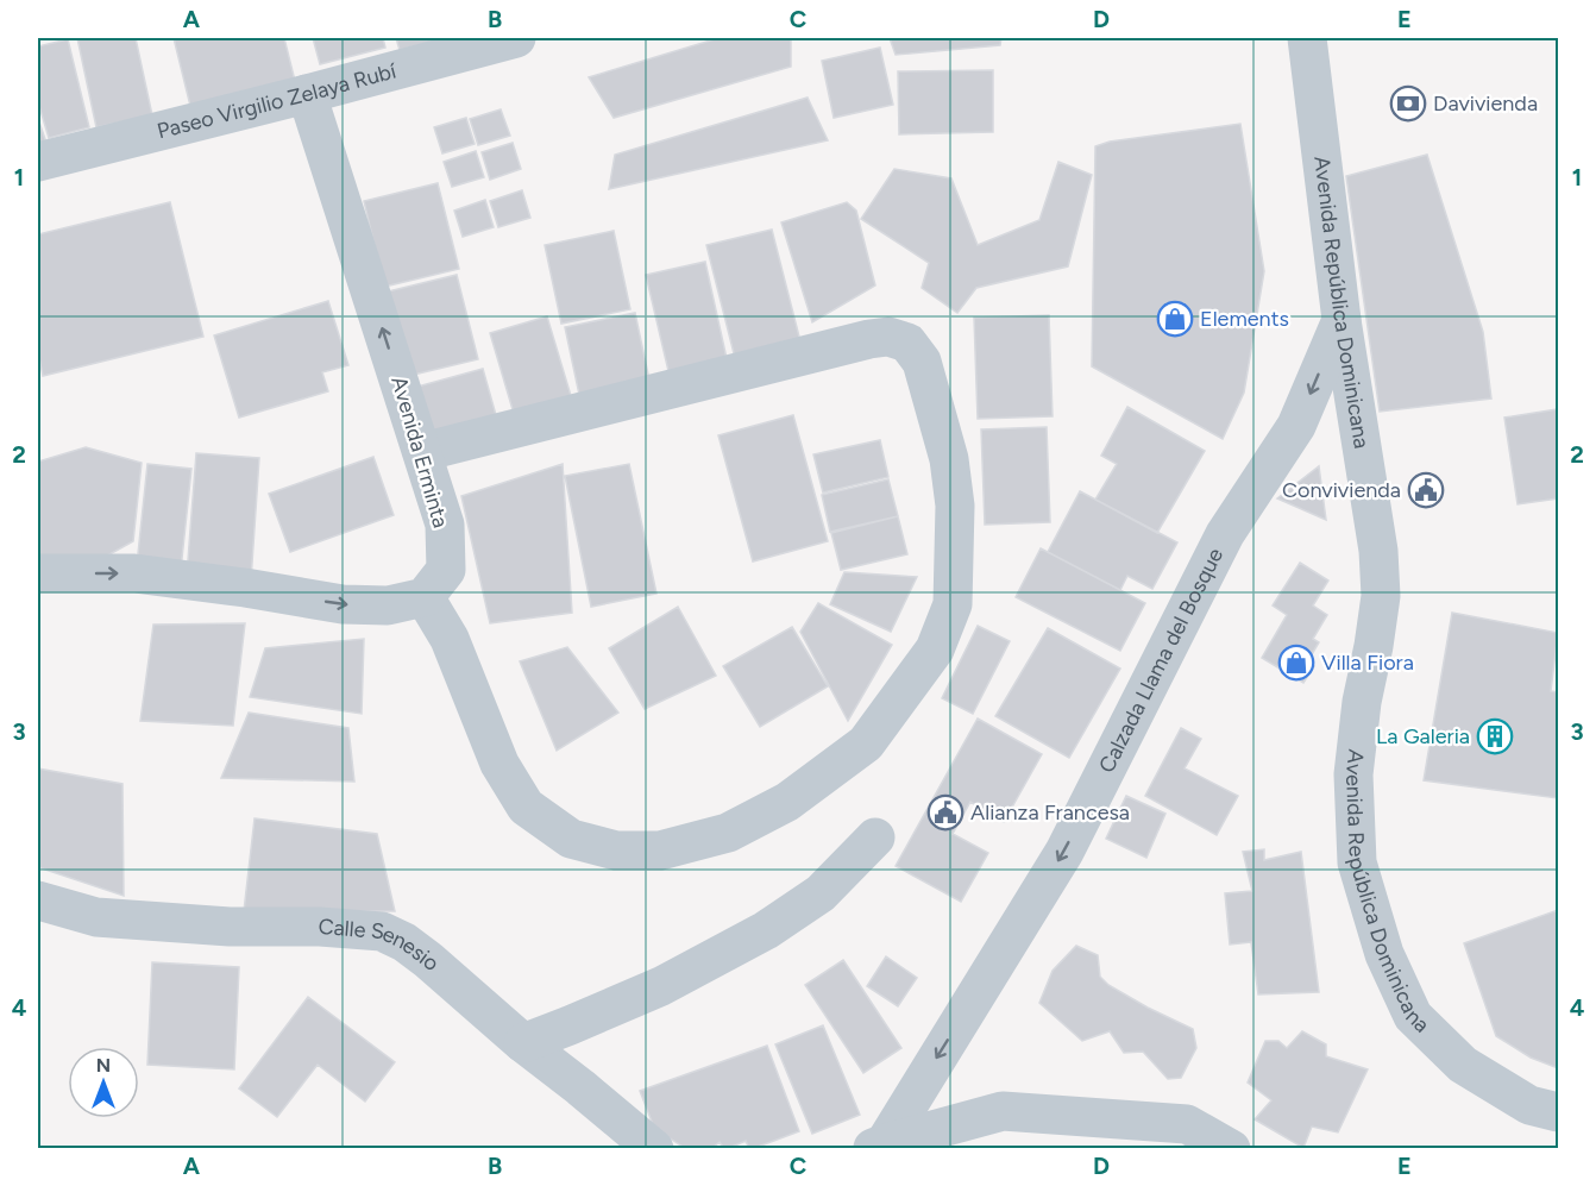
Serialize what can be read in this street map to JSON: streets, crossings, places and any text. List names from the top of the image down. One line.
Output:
{"streets":{"street":["Paseo Virgilio Zelaya Rubí","Avenida República Dominicana","Avenida Erminta","Calzada Llama del Bosque","Calle Senesio"]},"crossings":[["Paseo Virgilio Zelaya Rubí","Avenida Erminta"],["Avenida República Dominicana","Calzada Llama del Bosque"]],"one_way":["Avenida Erminta","Calzada Llama del Bosque"],"places":{"bank":["Davivienda"],"shop":["Elements","Villa Fiora"],"public building":["Convivienda","Alianza Francesa"],"building":["La Galeria"]},"north":"top","grid":{"columns":["A","B","C","D","E"],"rows":["1","2","3","4"]}}
